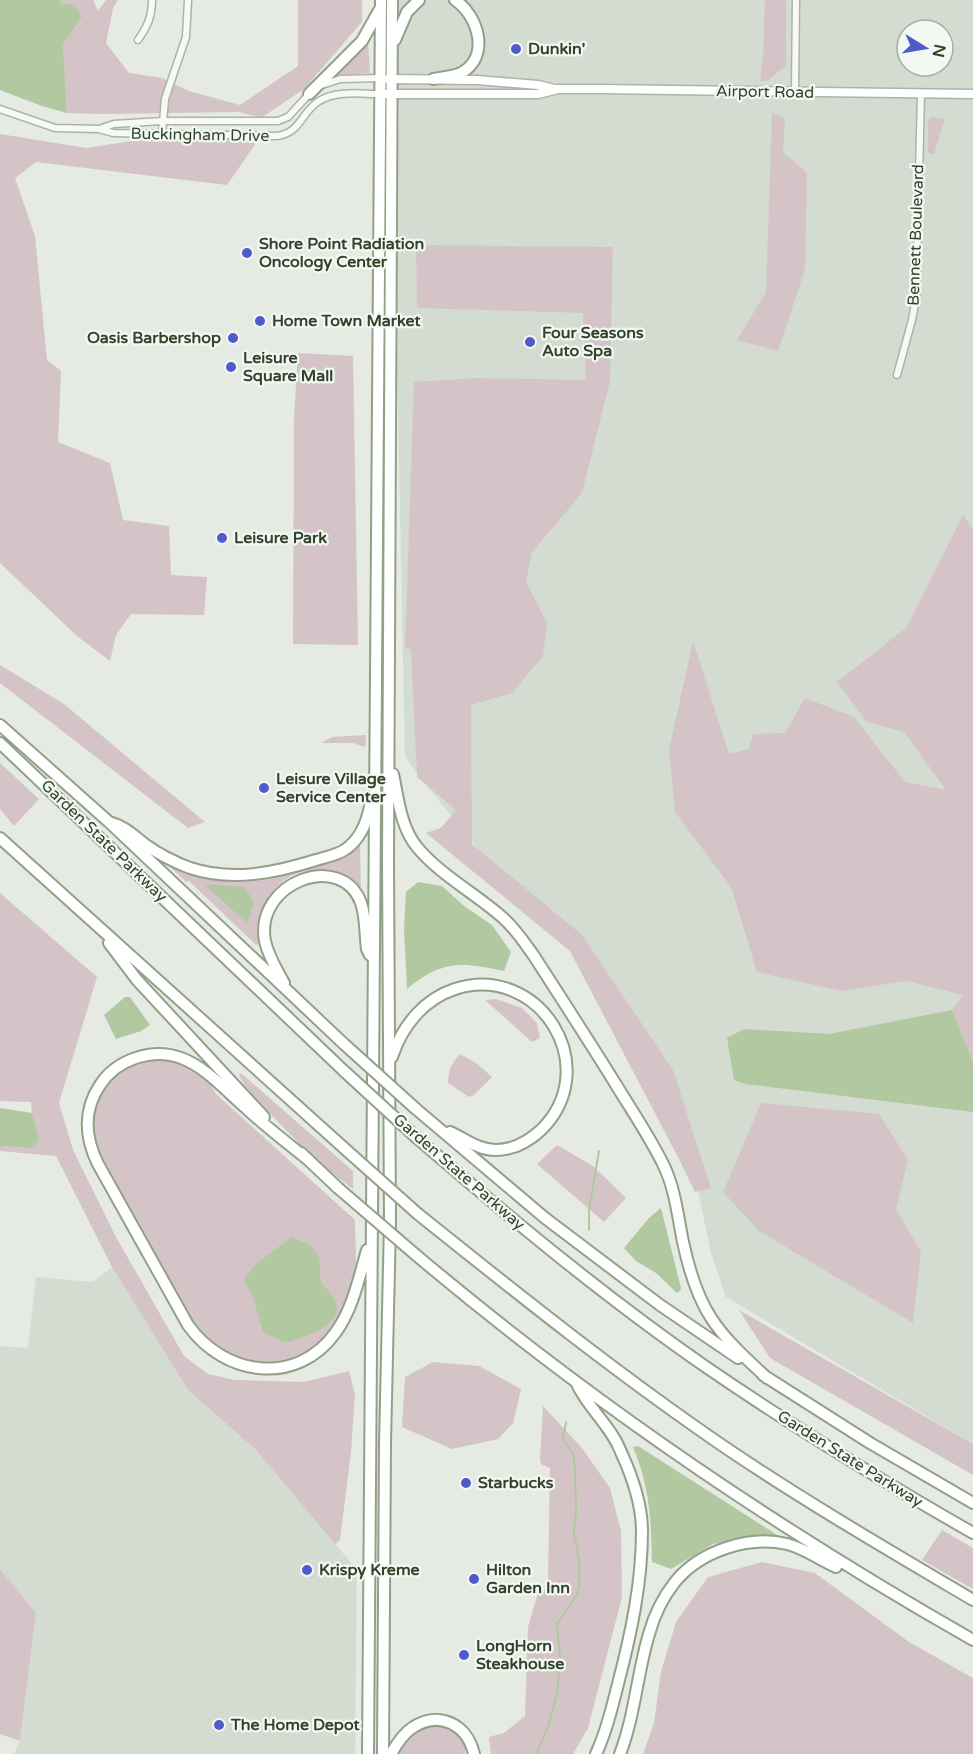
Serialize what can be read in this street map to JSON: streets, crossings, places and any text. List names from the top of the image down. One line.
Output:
{"streets":{"highway":["Garden State Parkway"],"street":["Airport Road","Buckingham Drive","Bennett Boulevard"]},"crossings":[["Airport Road","Buckingham Drive"],["Airport Road","Bennett Boulevard"]],"places":["Dunkin'","Shore Point Radiation Oncology Center","Home Town Market","Oasis Barbershop","Four Seasons Auto Spa","Leisure Square Mall","Leisure Park","Leisure Village Service Center","Starbucks","Krispy Kreme","Hilton Garden Inn","LongHorn Steakhouse","The Home Depot"],"north":"right"}
